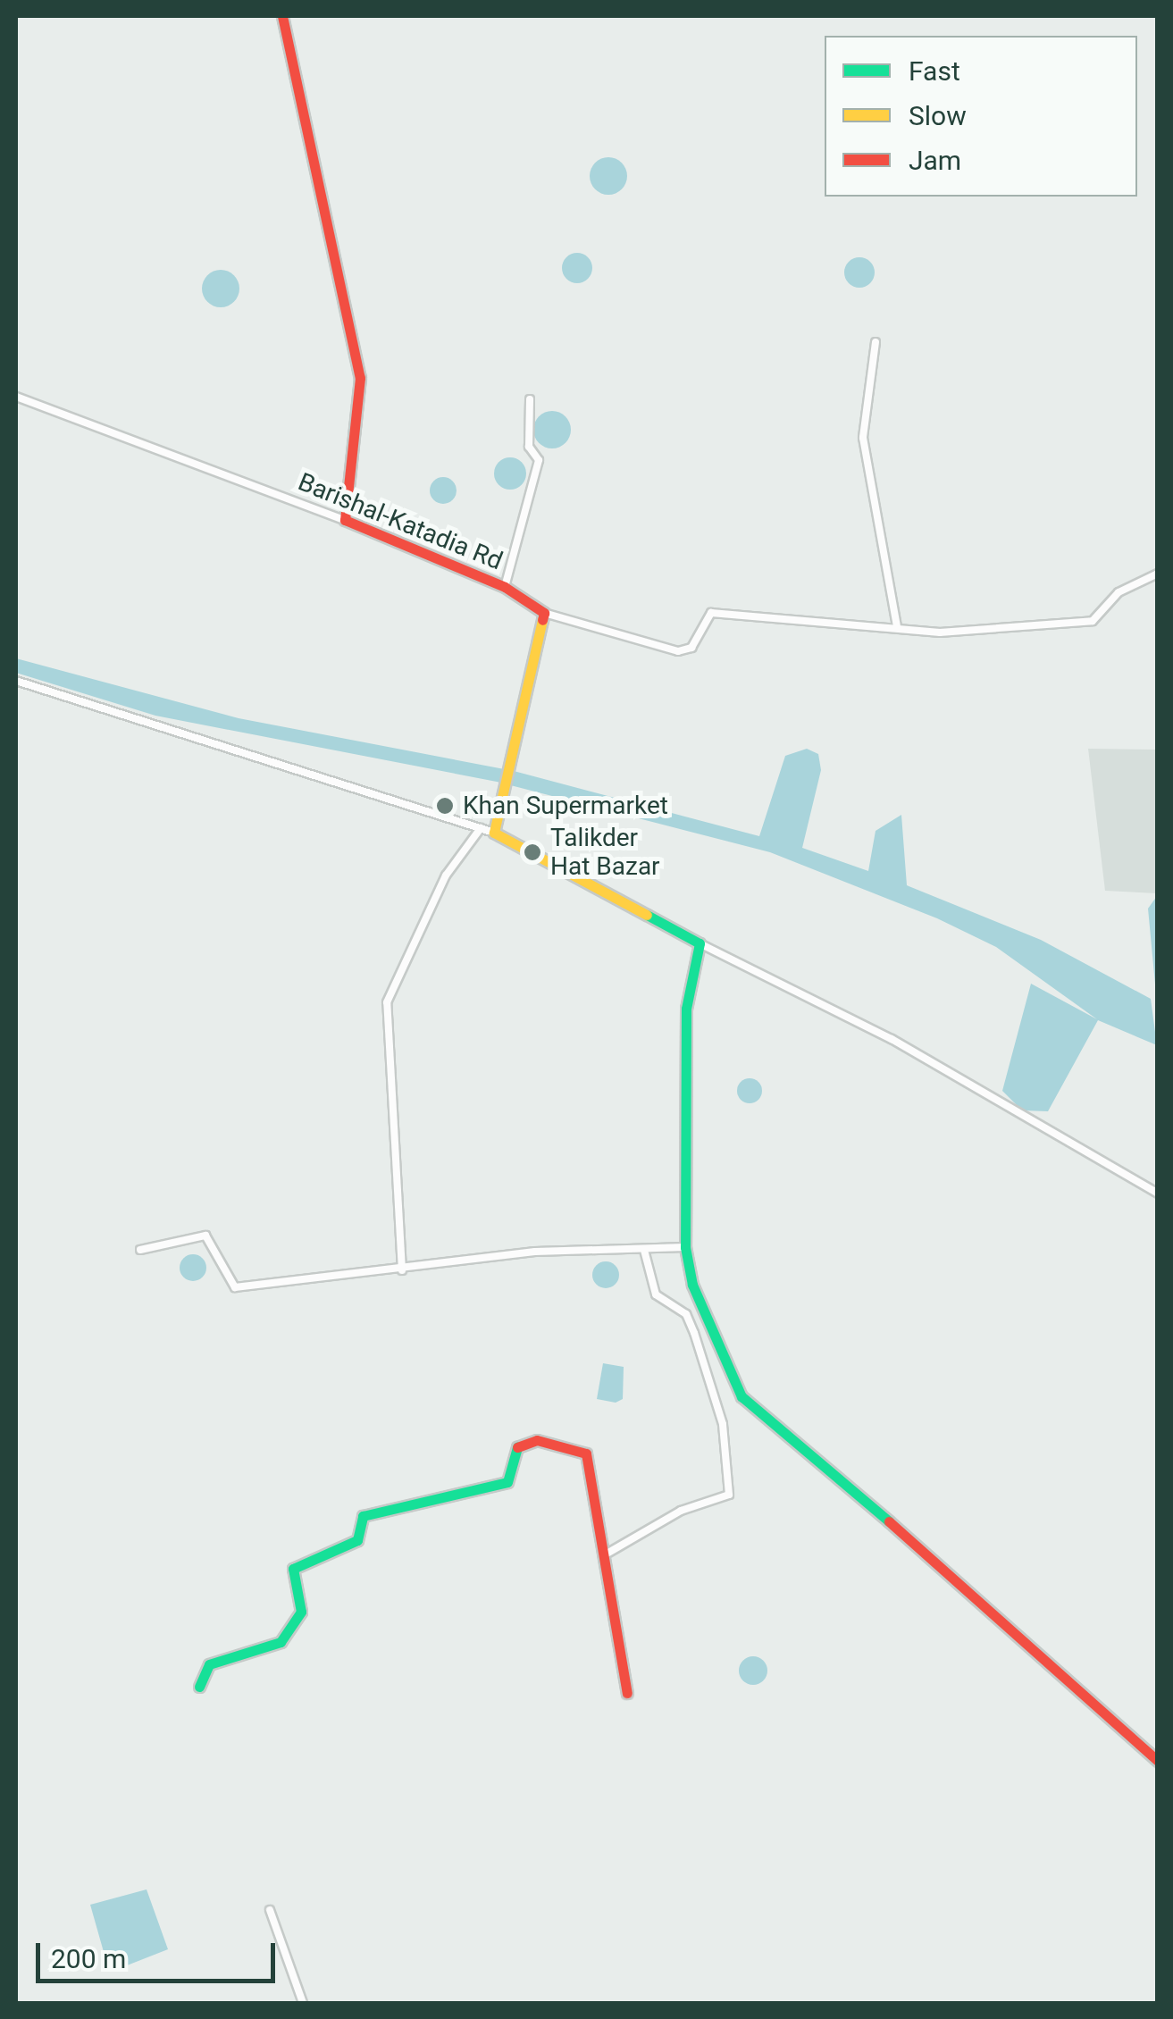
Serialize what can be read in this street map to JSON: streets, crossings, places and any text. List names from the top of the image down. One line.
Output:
{"streets":{"main road":["Barishal-Katadia Rd"]},"places":["Khan Supermarket","Talikder Hat Bazar"],"legend":["Fast","Slow","Jam"],"scale_bar":"200 m"}
